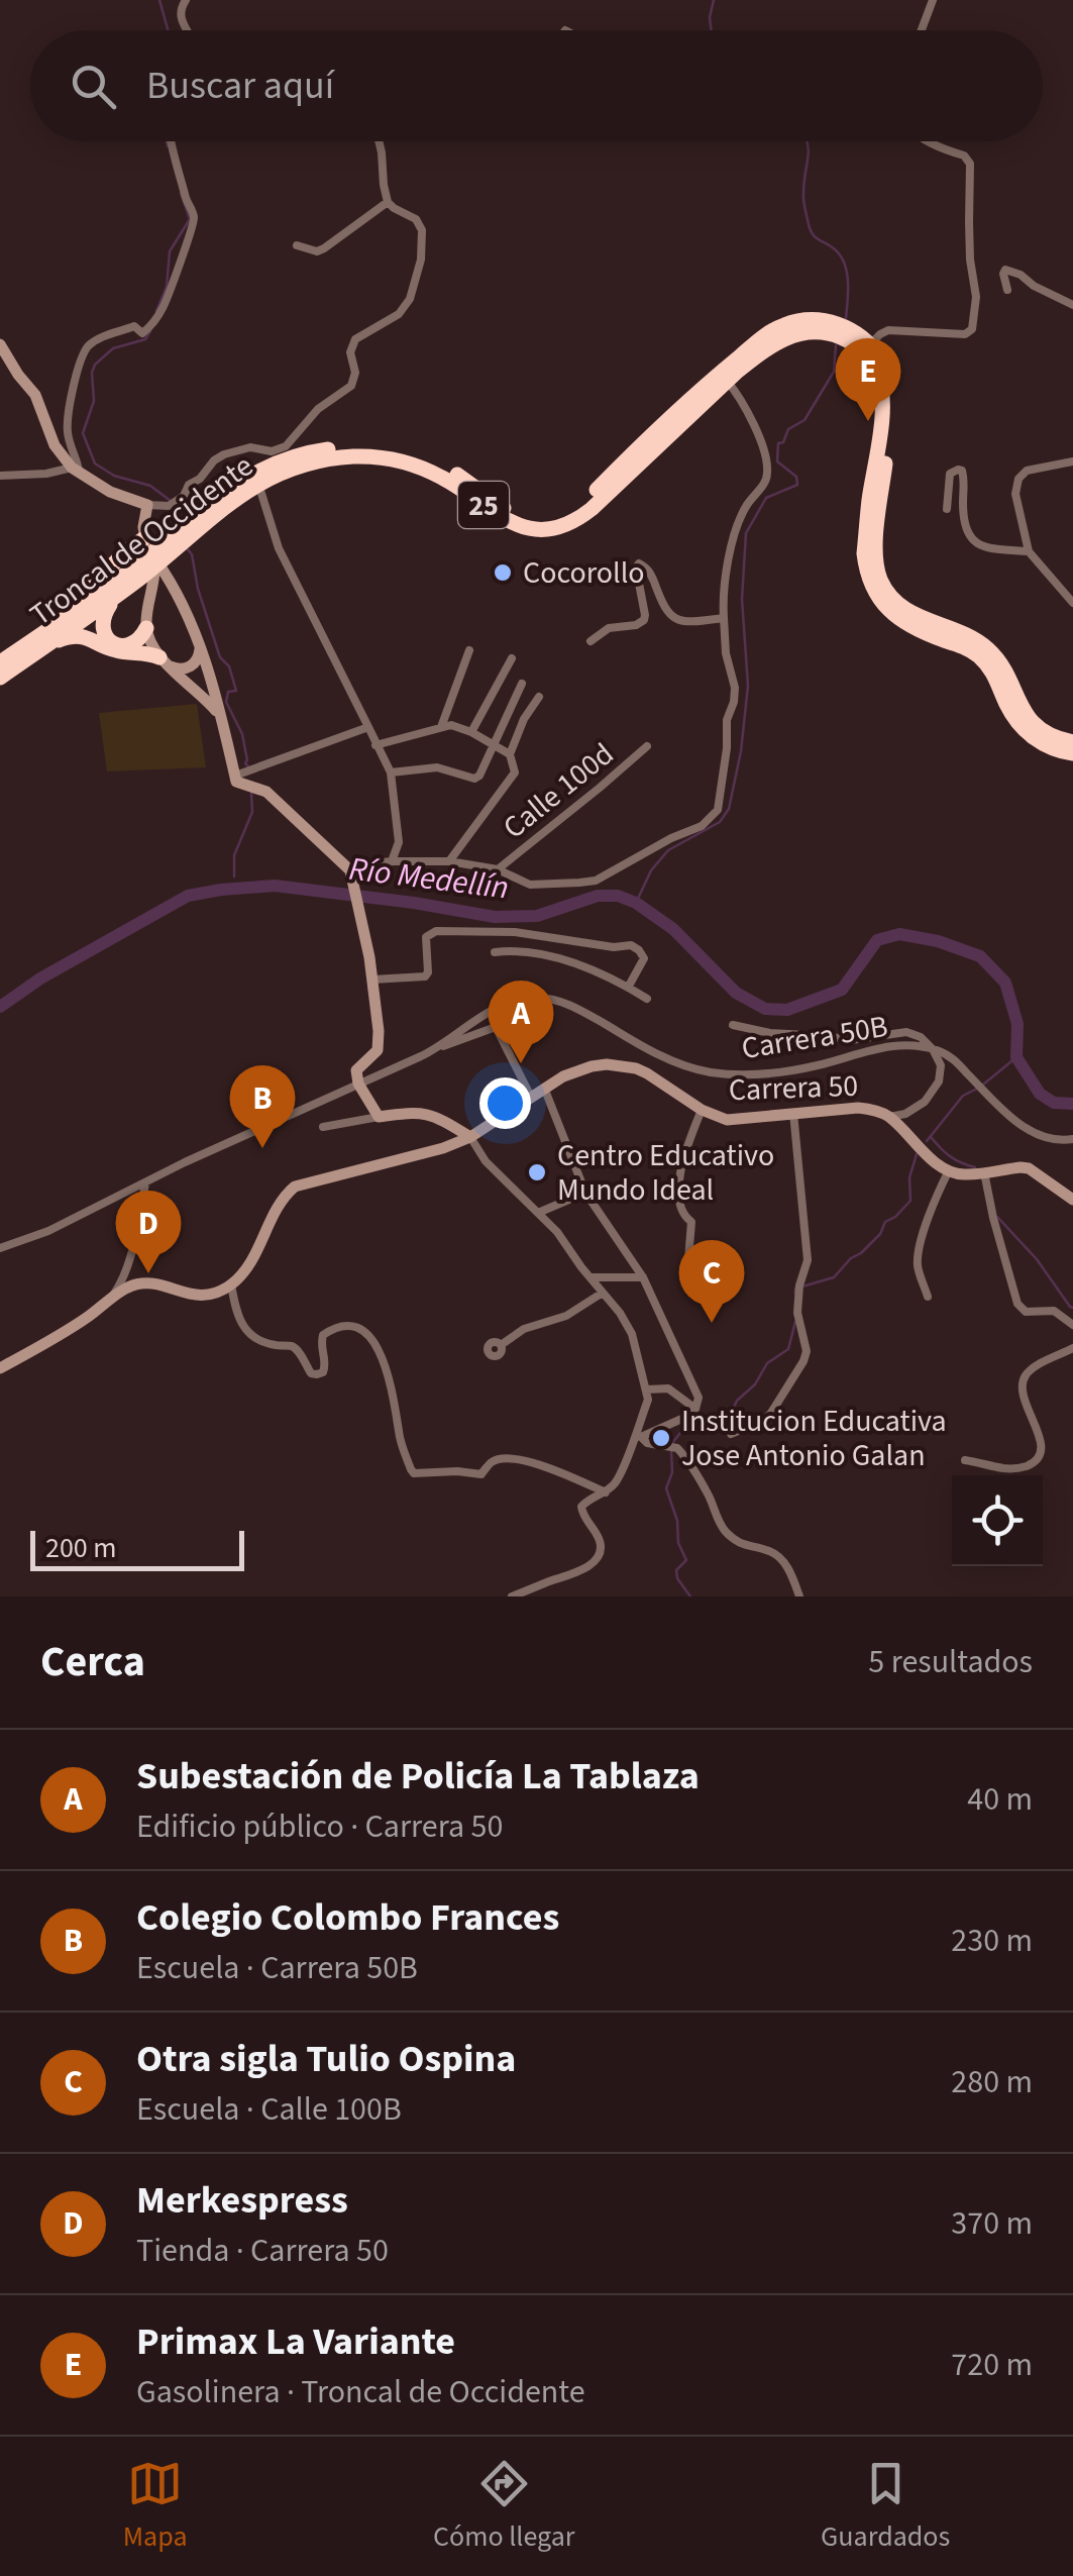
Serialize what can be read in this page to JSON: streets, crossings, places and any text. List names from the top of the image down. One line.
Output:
{"streets":{"highway":["25","Troncal de Occidente"],"street":["Calle 100d","Carrera 50B","Carrera 50"]},"water":["Río Medellín"],"places":["Cocorollo","Centro Educativo Mundo Ideal","Institucion Educativa Jose Antonio Galan"],"scale_bar":"200 m","page":{"search":"Buscar aquí","pins":["E","A","B","D","C"],"scale":"200 m","heading":["Cerca","5 resultados"],"list":[{"mark":"A","name":"Subestación de Policía La Tablaza","note":"Edificio público · Carrera 50","value":"40 m"},{"mark":"B","name":"Colegio Colombo Frances","note":"Escuela · Carrera 50B","value":"230 m"},{"mark":"C","name":"Otra sigla Tulio Ospina","note":"Escuela · Calle 100B","value":"280 m"},{"mark":"D","name":"Merkespress","note":"Tienda · Carrera 50","value":"370 m"},{"mark":"E","name":"Primax La Variante","note":"Gasolinera · Troncal de Occidente","value":"720 m"}],"nav":["Mapa","Cómo llegar","Guardados"]}}
